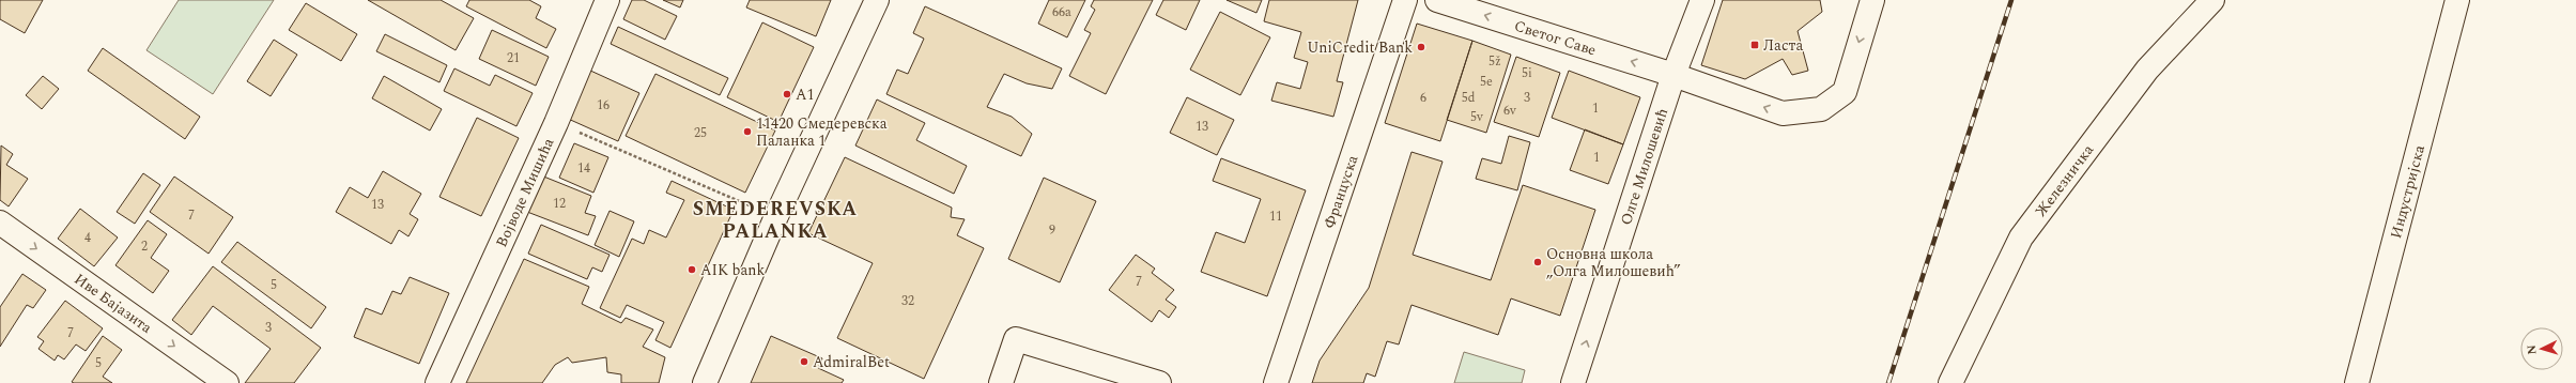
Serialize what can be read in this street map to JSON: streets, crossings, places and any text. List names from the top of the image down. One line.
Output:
{"streets":{"street":["Светог Саве","Олге Милошевић","Железничка","Француска","Индустријска","Војводе Мишића","Иве Бајазита"]},"crossings":[["Светог Саве","Олге Милошевић"]],"one_way":["Светог Саве","Олге Милошевић","Иве Бајазита"],"districts":["SMEDEREVSKA PALANKA"],"places":{"transit":["Ласта"],"other":["UniCredit Bank","A1","11420 Смедеревска Паланка 1","Основна школа „Олга Милошевић”","AIK bank","AdmiralBet"]},"house_numbers":["66a","21","5ž","5i","5e","6","5d","3","16","1","6v","5v","13","25","1","14","12","13","7","11","9","4","2","7","5","32","3","7","5"],"north":"left"}
